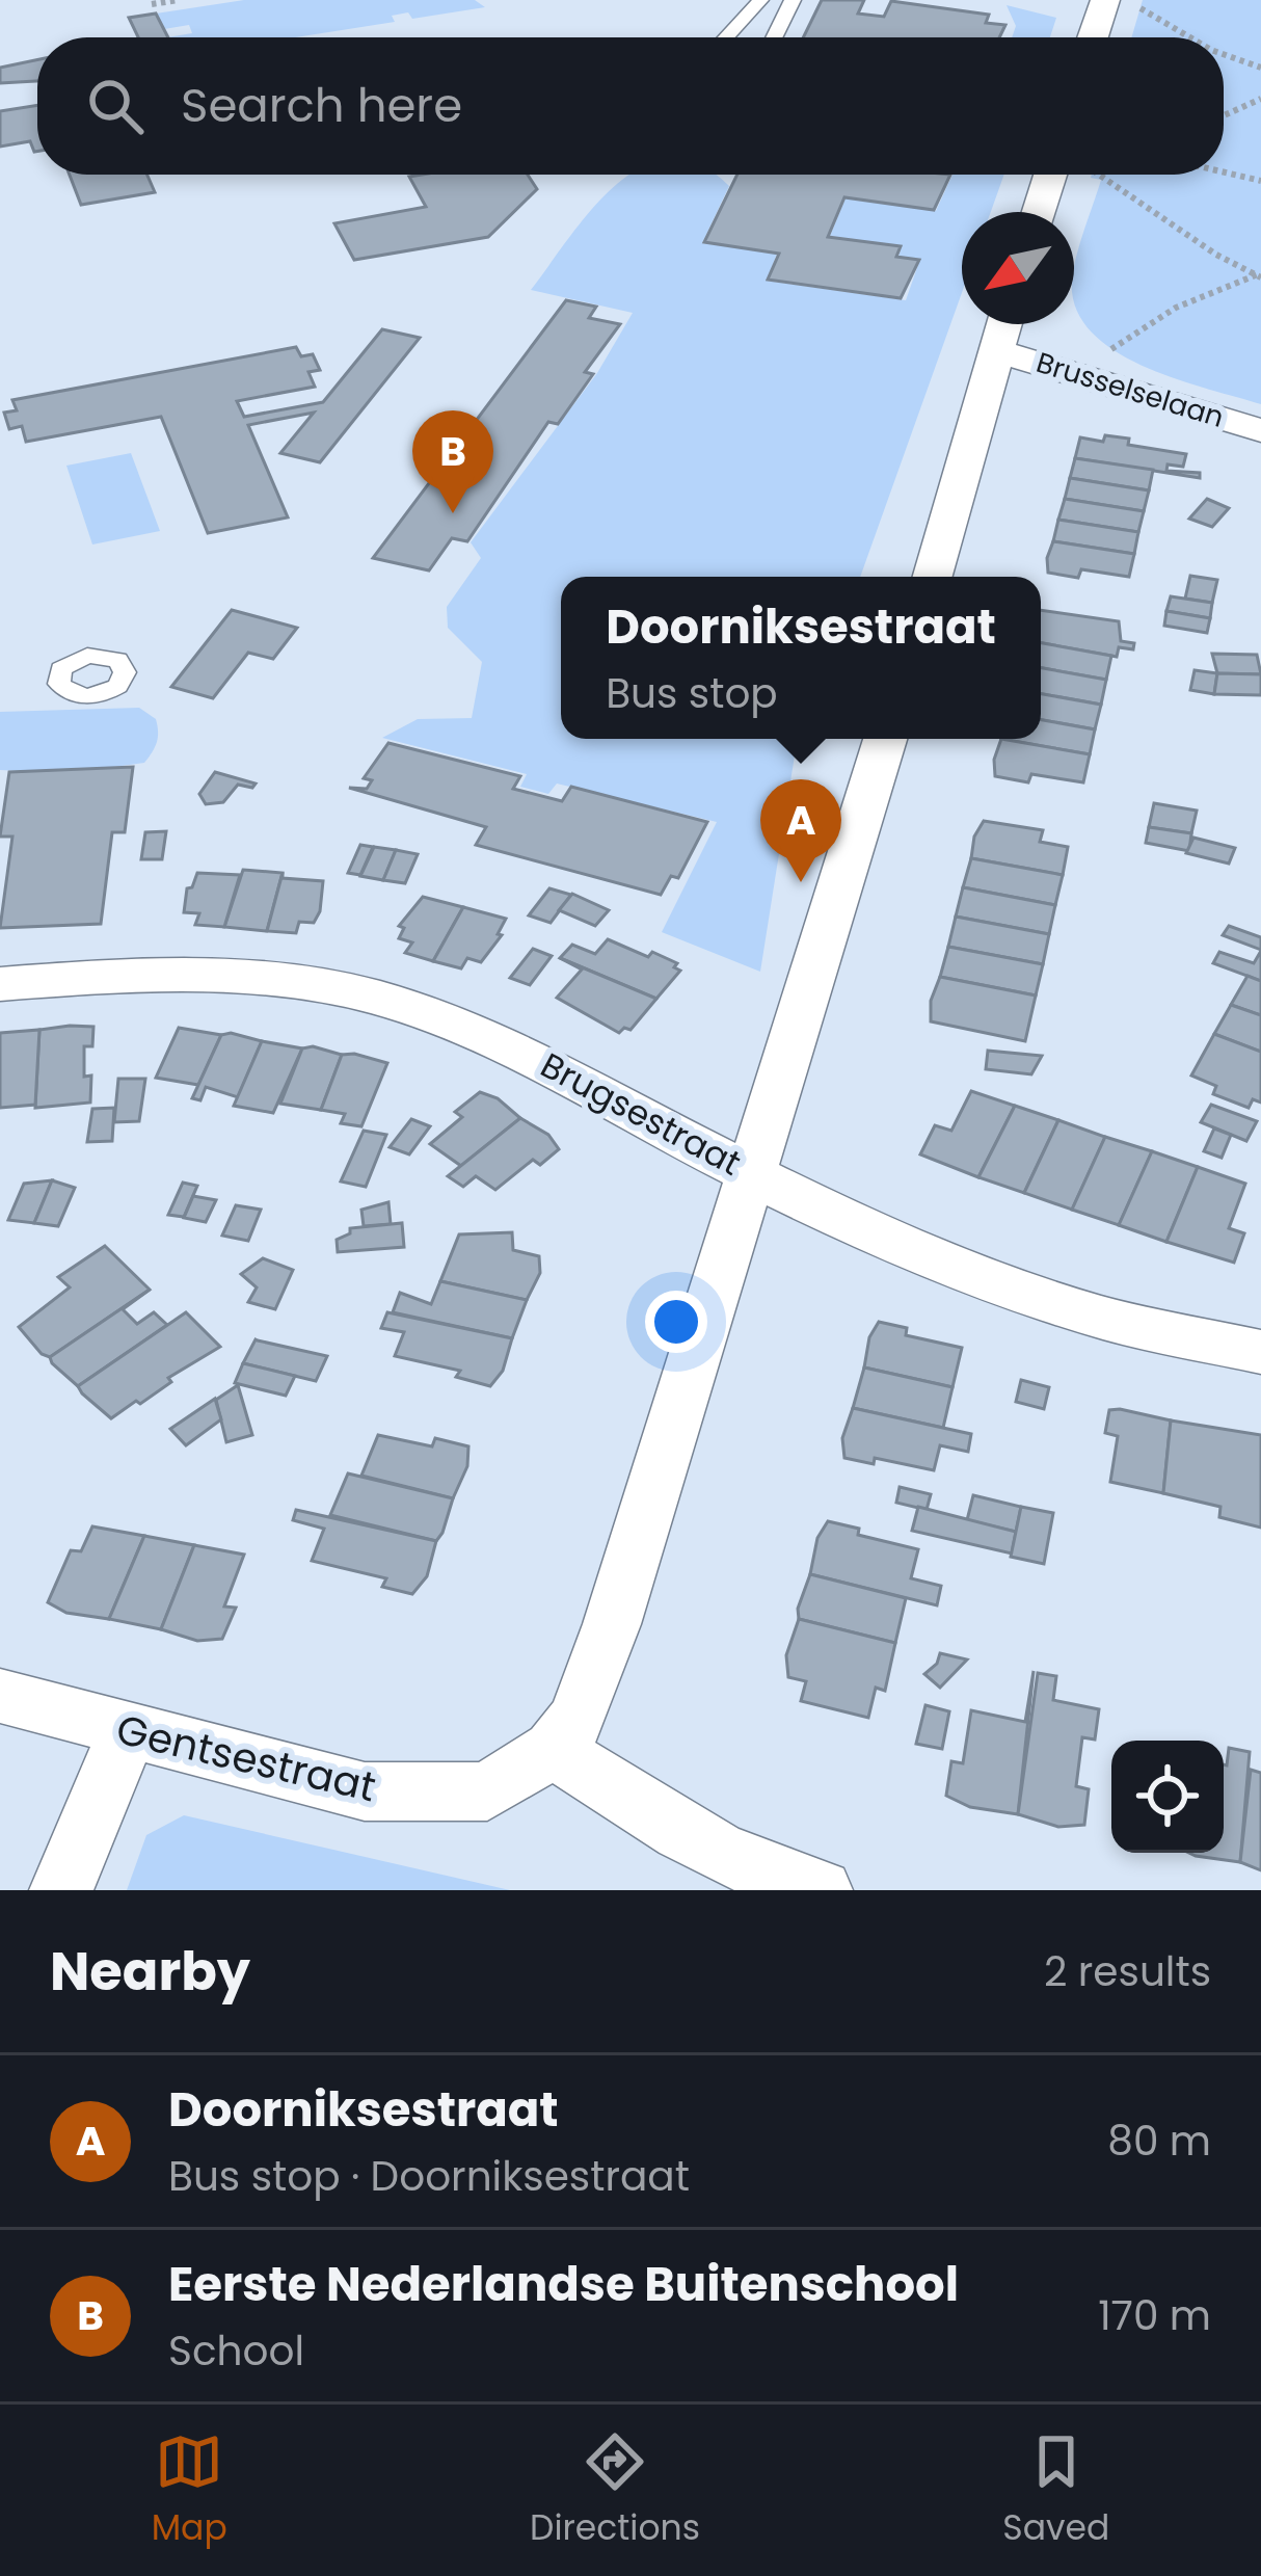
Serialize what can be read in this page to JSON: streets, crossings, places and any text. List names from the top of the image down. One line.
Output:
{"streets":{"street":["Brusselselaan","Brugsestraat","Gentsestraat"]},"north":"bottom left","page":{"search":"Search here","pins":["B","A"],"popup":["Doorniksestraat","Bus stop"],"heading":["Nearby","2 results"],"list":[{"mark":"A","name":"Doorniksestraat","note":"Bus stop · Doorniksestraat","value":"80 m"},{"mark":"B","name":"Eerste Nederlandse Buitenschool","note":"School","value":"170 m"}],"nav":["Map","Directions","Saved"]}}
